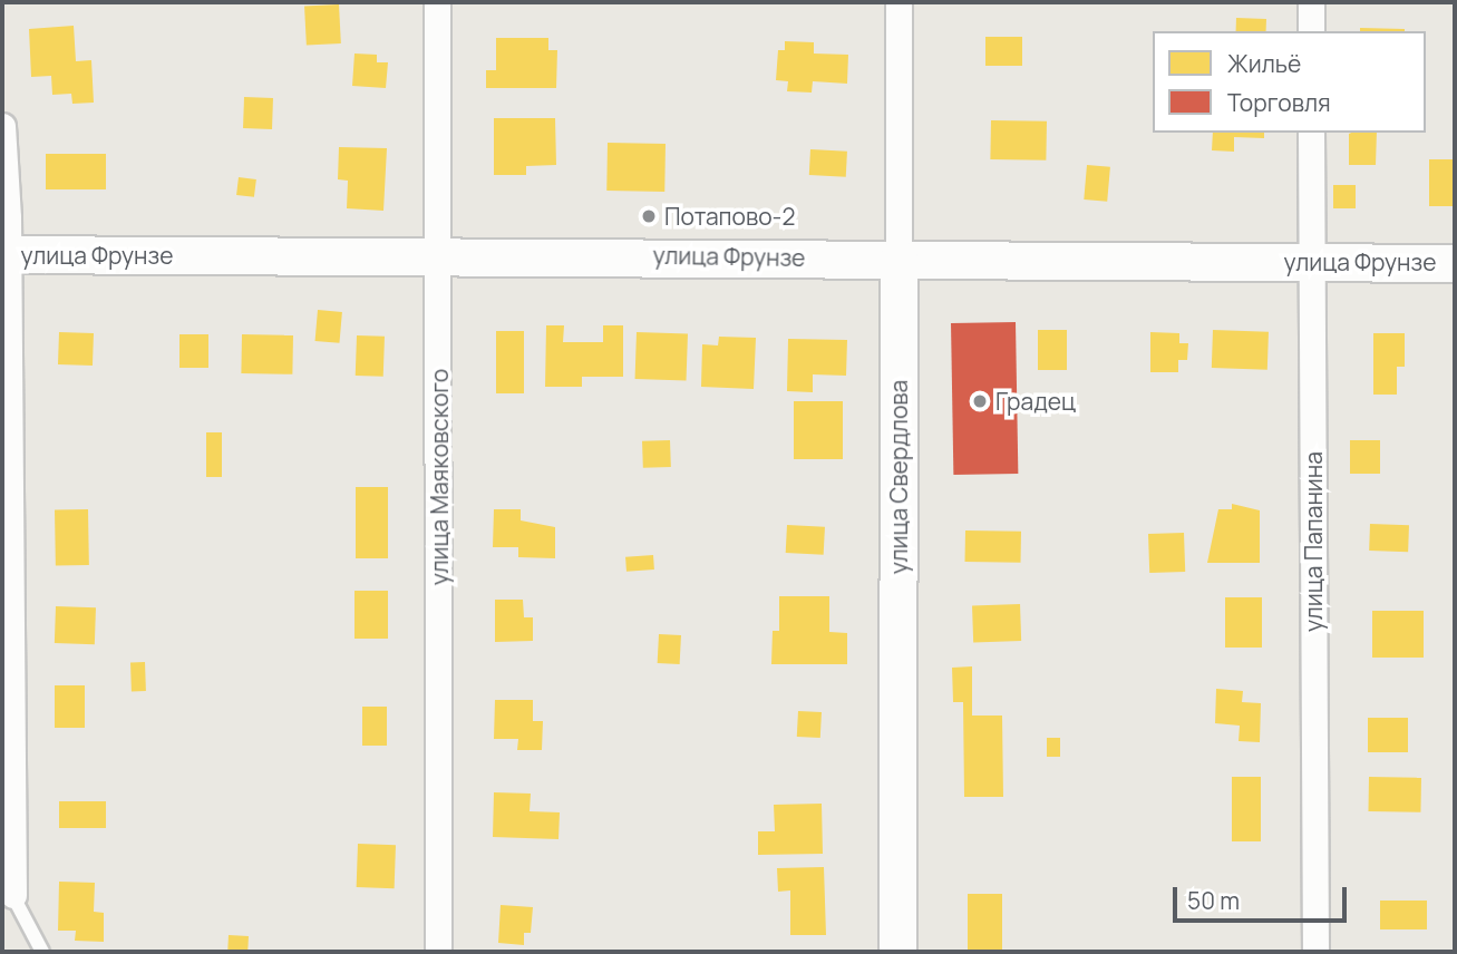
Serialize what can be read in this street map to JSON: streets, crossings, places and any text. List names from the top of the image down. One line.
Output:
{"streets":{"main road":["улица Фрунзе","улица Свердлова"],"street":["улица Маяковского","улица Папанина"]},"crossings":[["улица Фрунзе","улица Маяковского"],["улица Фрунзе","улица Свердлова"],["улица Фрунзе","улица Папанина"]],"places":["Потапово-2","Градец"],"legend":["Жильё","Торговля"],"scale_bar":"50 m"}
